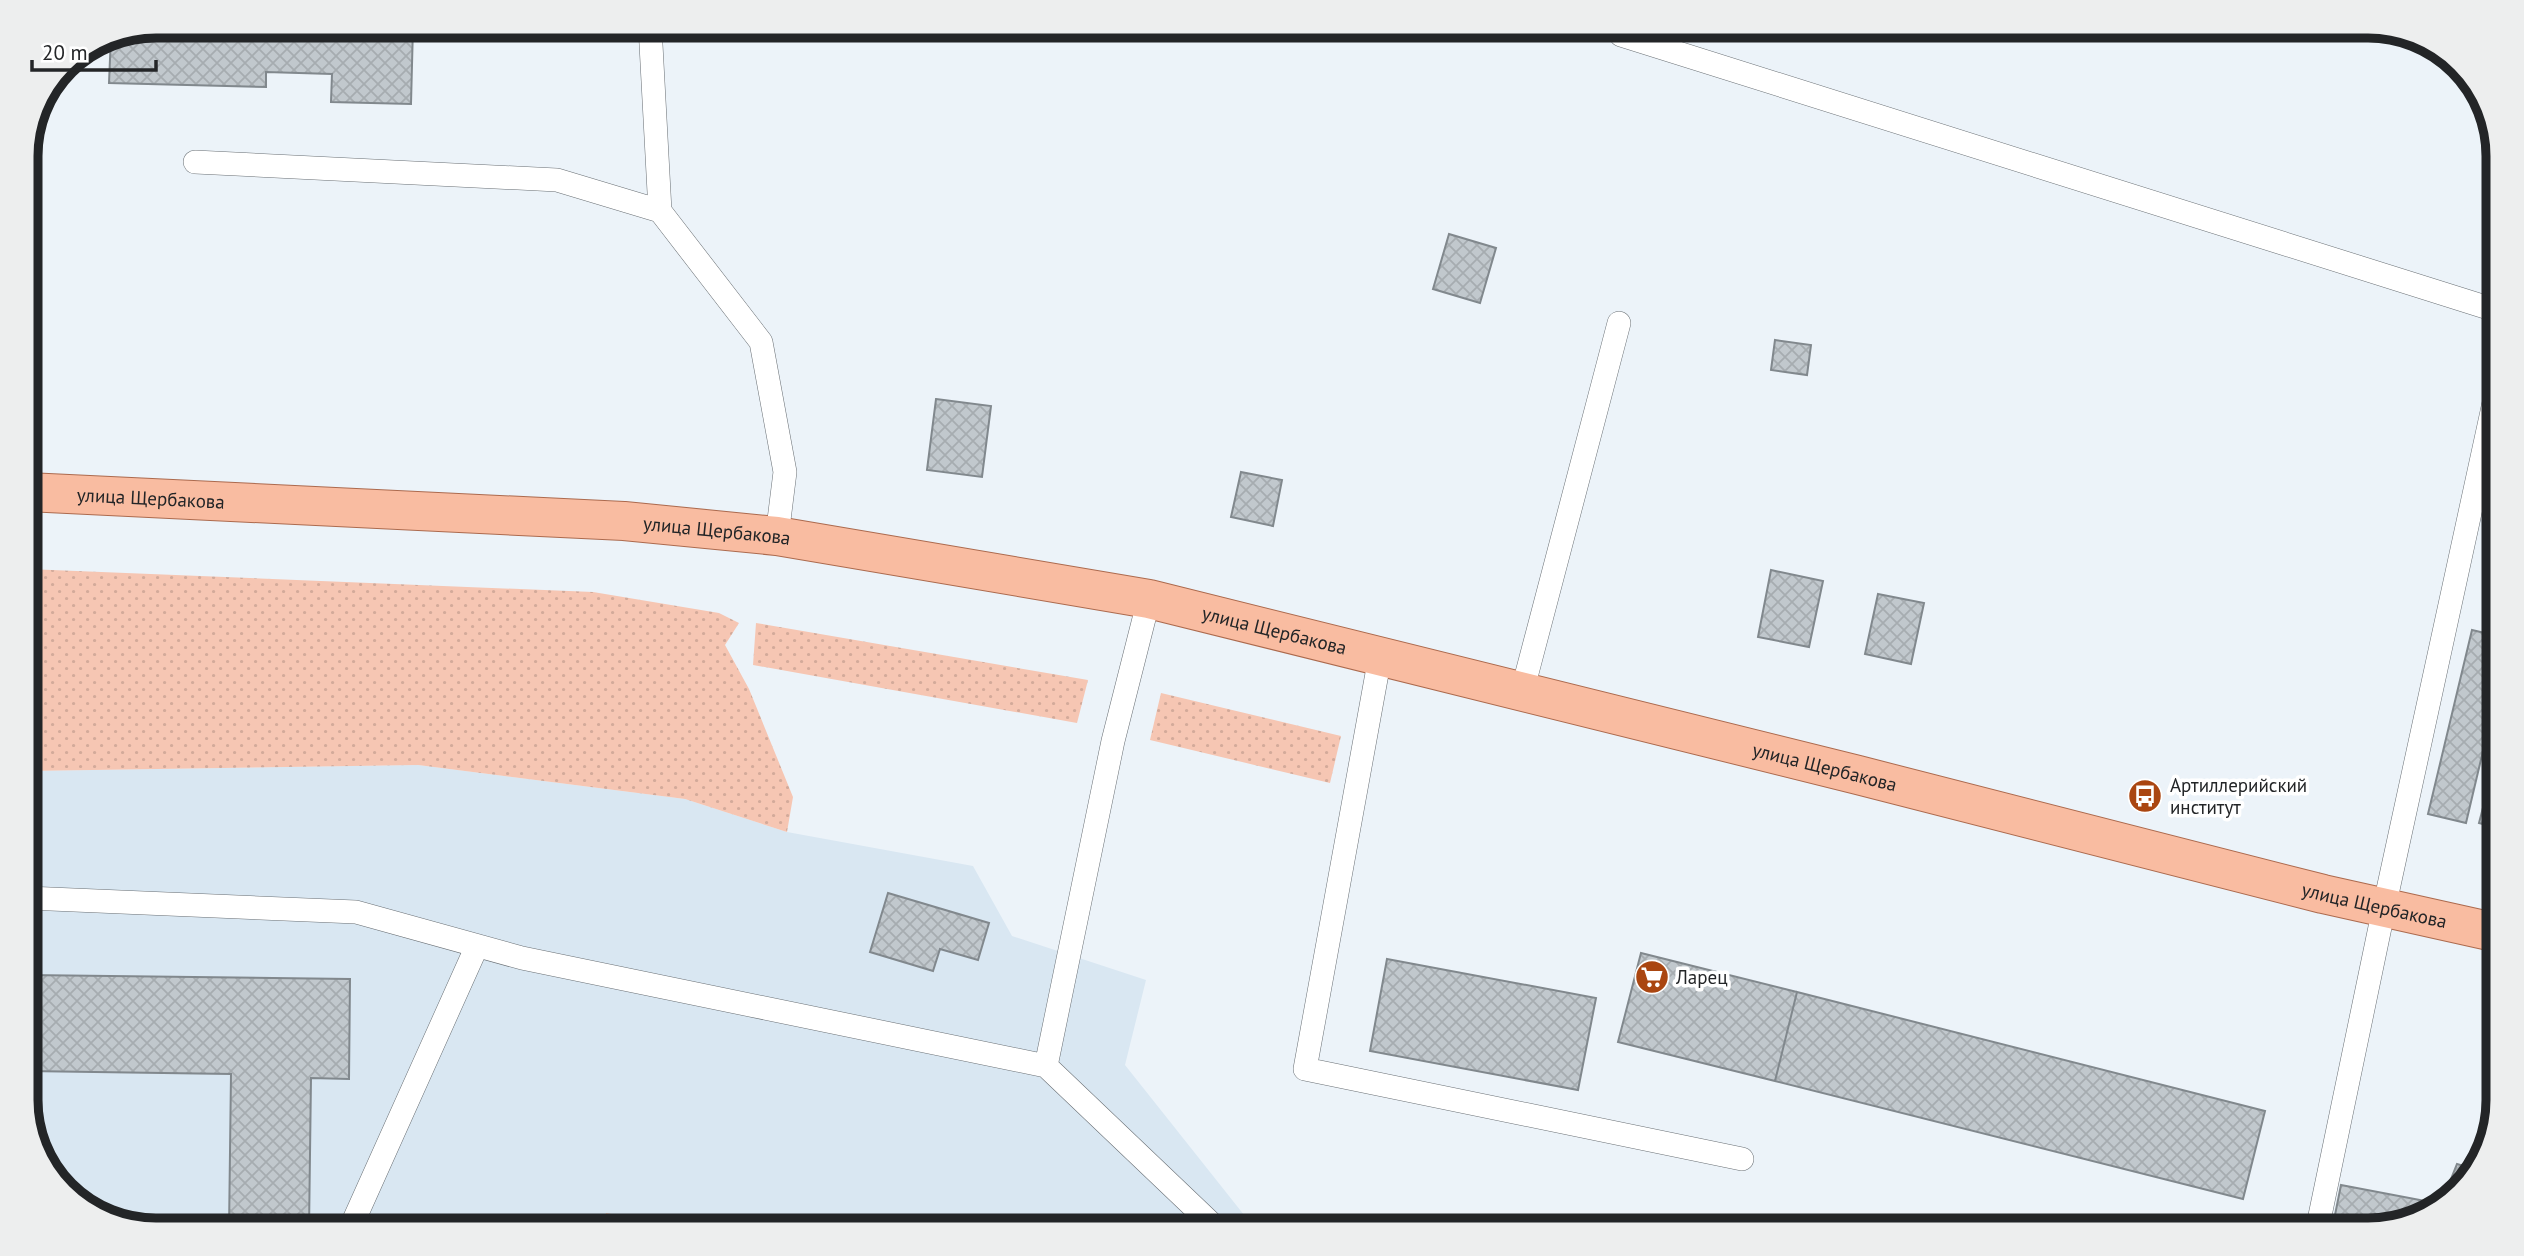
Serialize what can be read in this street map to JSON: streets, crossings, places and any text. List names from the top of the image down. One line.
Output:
{"streets":{"main road":["улица Щербакова"]},"places":{"bus stop":["Артиллерийский институт"],"supermarket":["Ларец"]},"scale_bar":"20 m"}
